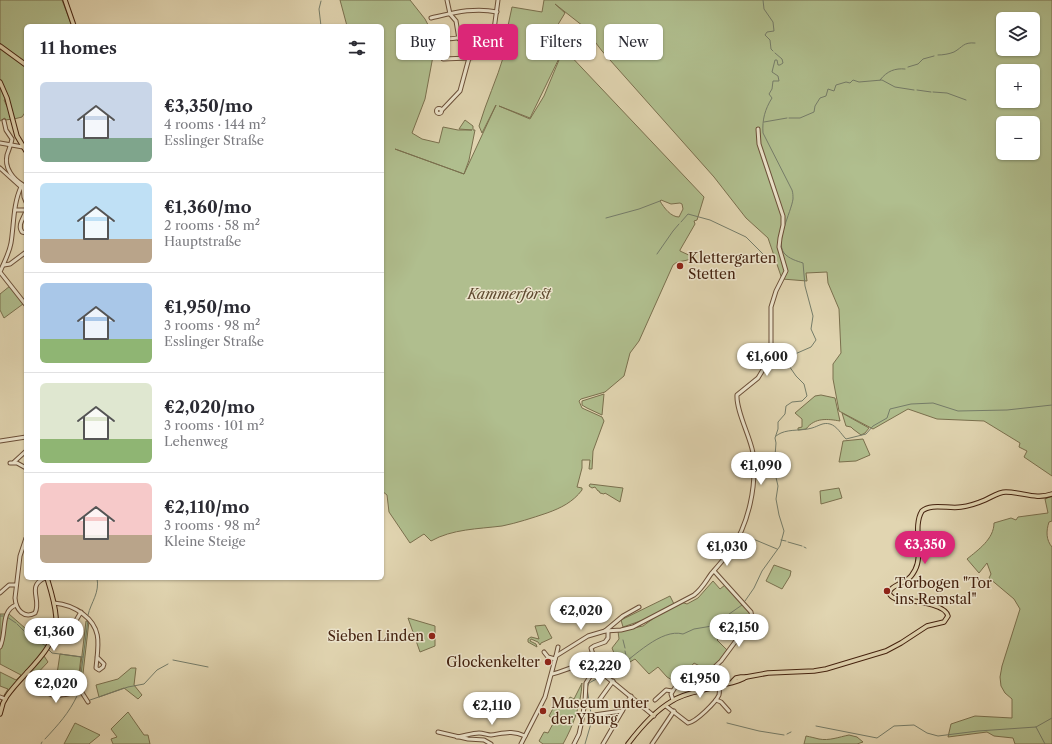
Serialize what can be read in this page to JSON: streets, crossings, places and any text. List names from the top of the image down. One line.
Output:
{"parks":["Kammerforst"],"places":["Klettergarten Stetten","Torbogen \"Tor ins Remstal\"","Sieben Linden","Glockenkelter","Museum unter der YBurg"],"page":{"map_buttons":["+","−"],"chip":["Buy","Rent","Filters","New"],"heading":"11 homes","list":[{"name":"€3,350/mo","note":"4 rooms · 144 m² · Esslinger Straße"},{"name":"€1,360/mo","note":"2 rooms · 58 m² · Hauptstraße"},{"name":"€1,950/mo","note":"3 rooms · 98 m² · Esslinger Straße"},{"name":"€2,020/mo","note":"3 rooms · 101 m² · Lehenweg"},{"name":"€2,110/mo","note":"3 rooms · 98 m² · Kleine Steige"}],"price":["€1,600","€1,090","€3,350","€1,030","€2,020","€2,150","€1,360","€2,220","€1,950","€2,020","€2,110"]}}
